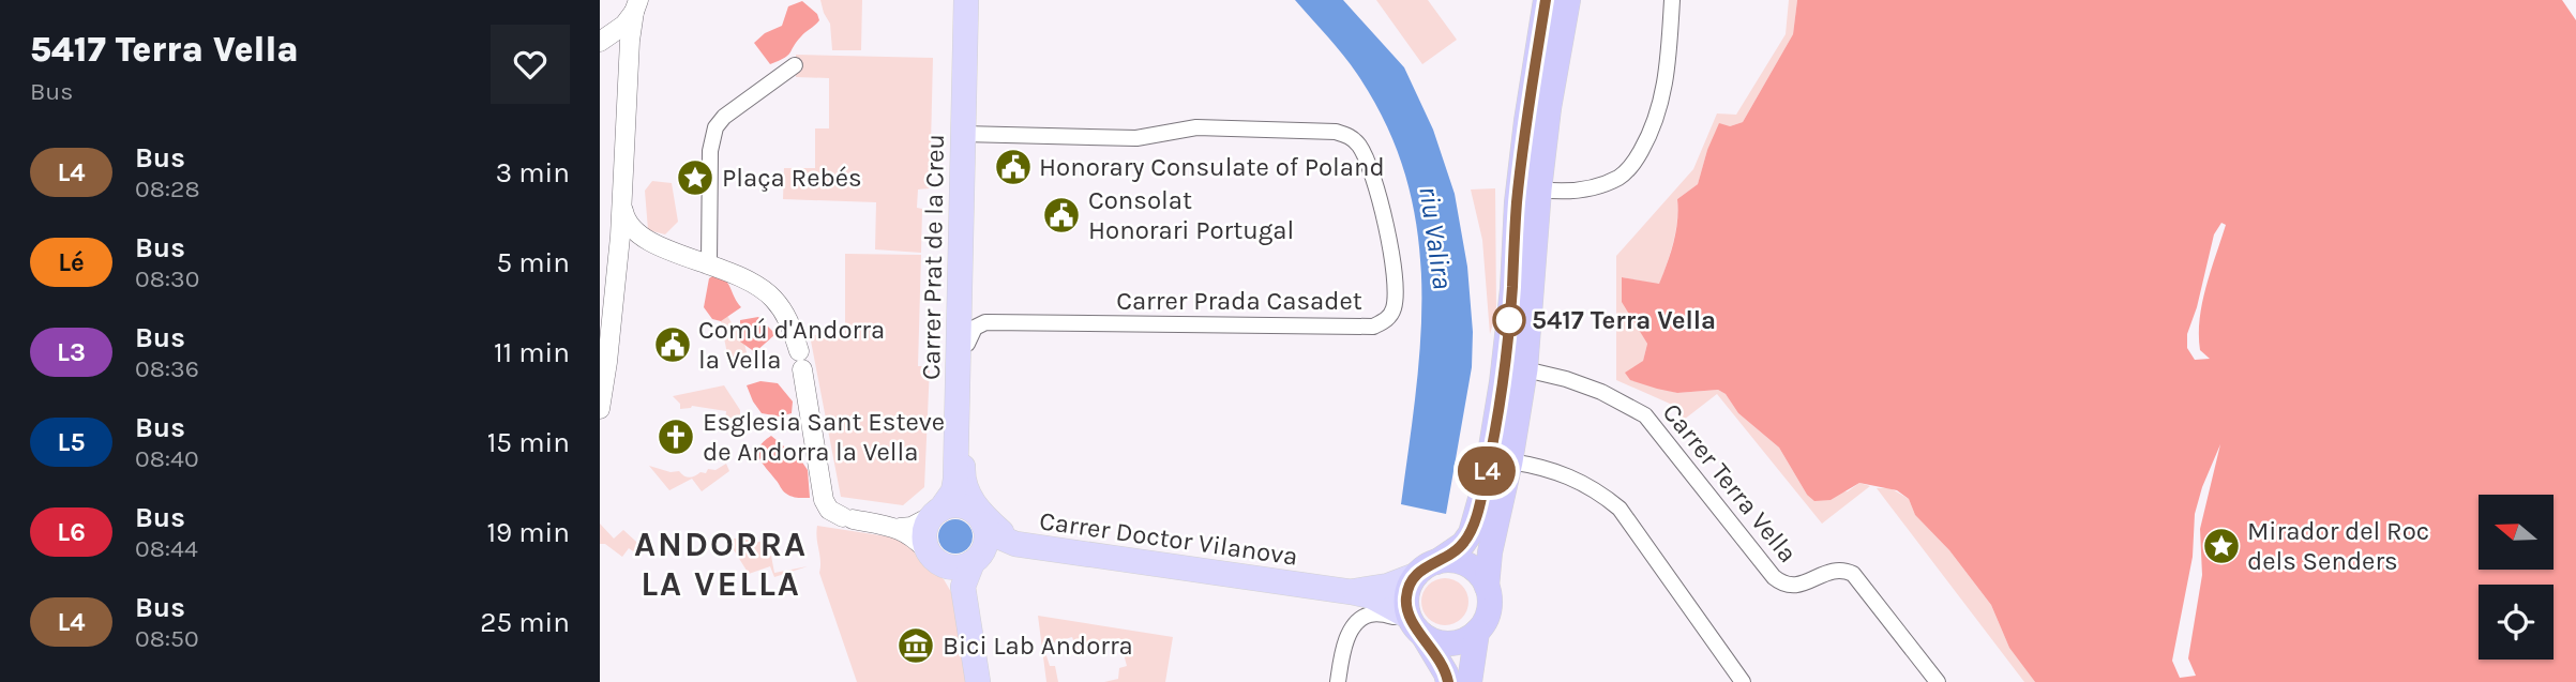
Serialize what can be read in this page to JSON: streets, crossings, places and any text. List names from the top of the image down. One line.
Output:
{"streets":{"main road":["Carrer Prat de la Creu","Carrer Doctor Vilanova"],"street":["Carrer Prada Casadet","Carrer Terra Vella"]},"crossings":[["Carrer Prat de la Creu","Carrer Prada Casadet"],["Carrer Prat de la Creu","Carrer Doctor Vilanova"]],"districts":["ANDORRA LA VELLA"],"water":["riu Valira"],"places":{"public building":["Honorary Consulate of Poland","Consolat Honorari Portugal","Comú d'Andorra la Vella"],"place":["Plaça Rebés","Mirador del Roc dels Senders"],"other":["5417 Terra Vella"],"church":["Esglesia Sant Esteve de Andorra la Vella"],"museum":["Bici Lab Andorra"]},"lines":["bus line L4"],"north":"left","page":{"heading":["5417 Terra Vella","Bus"],"on_map":"L4","list":[{"mark":"L4","name":"Bus","note":"08:28","value":"3 min"},{"mark":"Lé","name":"Bus","note":"08:30","value":"5 min"},{"mark":"L3","name":"Bus","note":"08:36","value":"11 min"},{"mark":"L5","name":"Bus","note":"08:40","value":"15 min"},{"mark":"L6","name":"Bus","note":"08:44","value":"19 min"},{"mark":"L4","name":"Bus","note":"08:50","value":"25 min"}]}}
